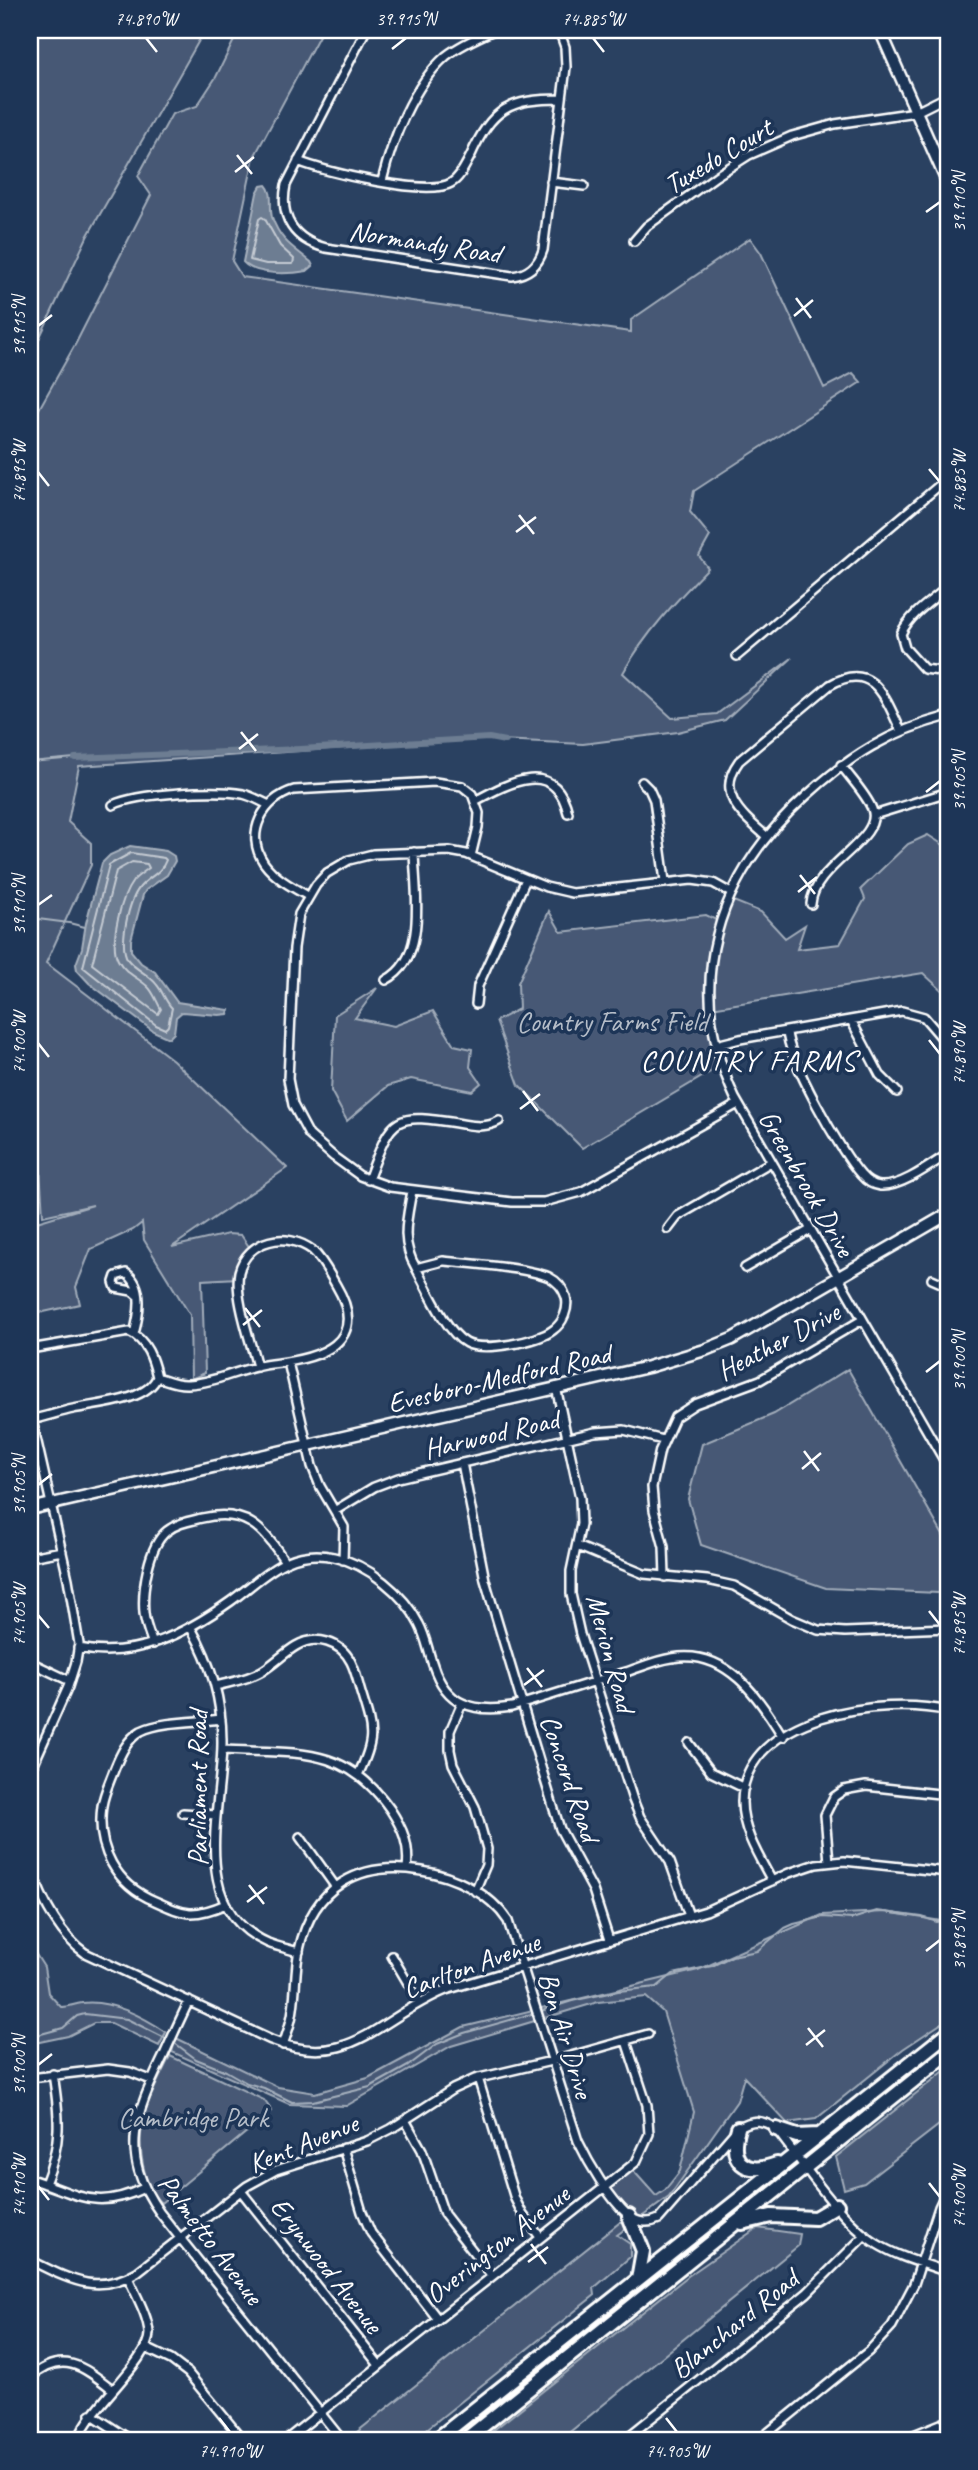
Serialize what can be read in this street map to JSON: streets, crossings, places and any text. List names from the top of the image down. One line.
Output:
{"streets":{"street":["Tuxedo Court","Normandy Road","Greenbrook Drive","Heather Drive","Evesboro-Medford Road","Harwood Road","Merion Road","Concord Road","Parliament Road","Carlton Avenue","Bon Air Drive","Kent Avenue","Palmetto Avenue","Overington Avenue","Erynwood Avenue","Blanchard Road"]},"crossings":[["Greenbrook Drive","Heather Drive"],["Greenbrook Drive","Evesboro-Medford Road"],["Heather Drive","Harwood Road"],["Evesboro-Medford Road","Merion Road"],["Harwood Road","Merion Road"],["Harwood Road","Concord Road"],["Merion Road","Carlton Avenue"],["Concord Road","Carlton Avenue"],["Parliament Road","Bon Air Drive"],["Carlton Avenue","Bon Air Drive"],["Carlton Avenue","Palmetto Avenue"],["Bon Air Drive","Kent Avenue"],["Bon Air Drive","Overington Avenue"],["Kent Avenue","Palmetto Avenue"],["Kent Avenue","Overington Avenue"],["Kent Avenue","Erynwood Avenue"],["Palmetto Avenue","Overington Avenue"],["Overington Avenue","Erynwood Avenue"]],"districts":["COUNTRY FARMS"],"parks":["Country Farms Field","Cambridge Park"],"coordinates":["74.890°W","39.915°N","74.885°W","39.910°N","74.895°W","39.905°N","74.900°W","39.900°N","74.905°W","39.895°N","74.910°W"]}
